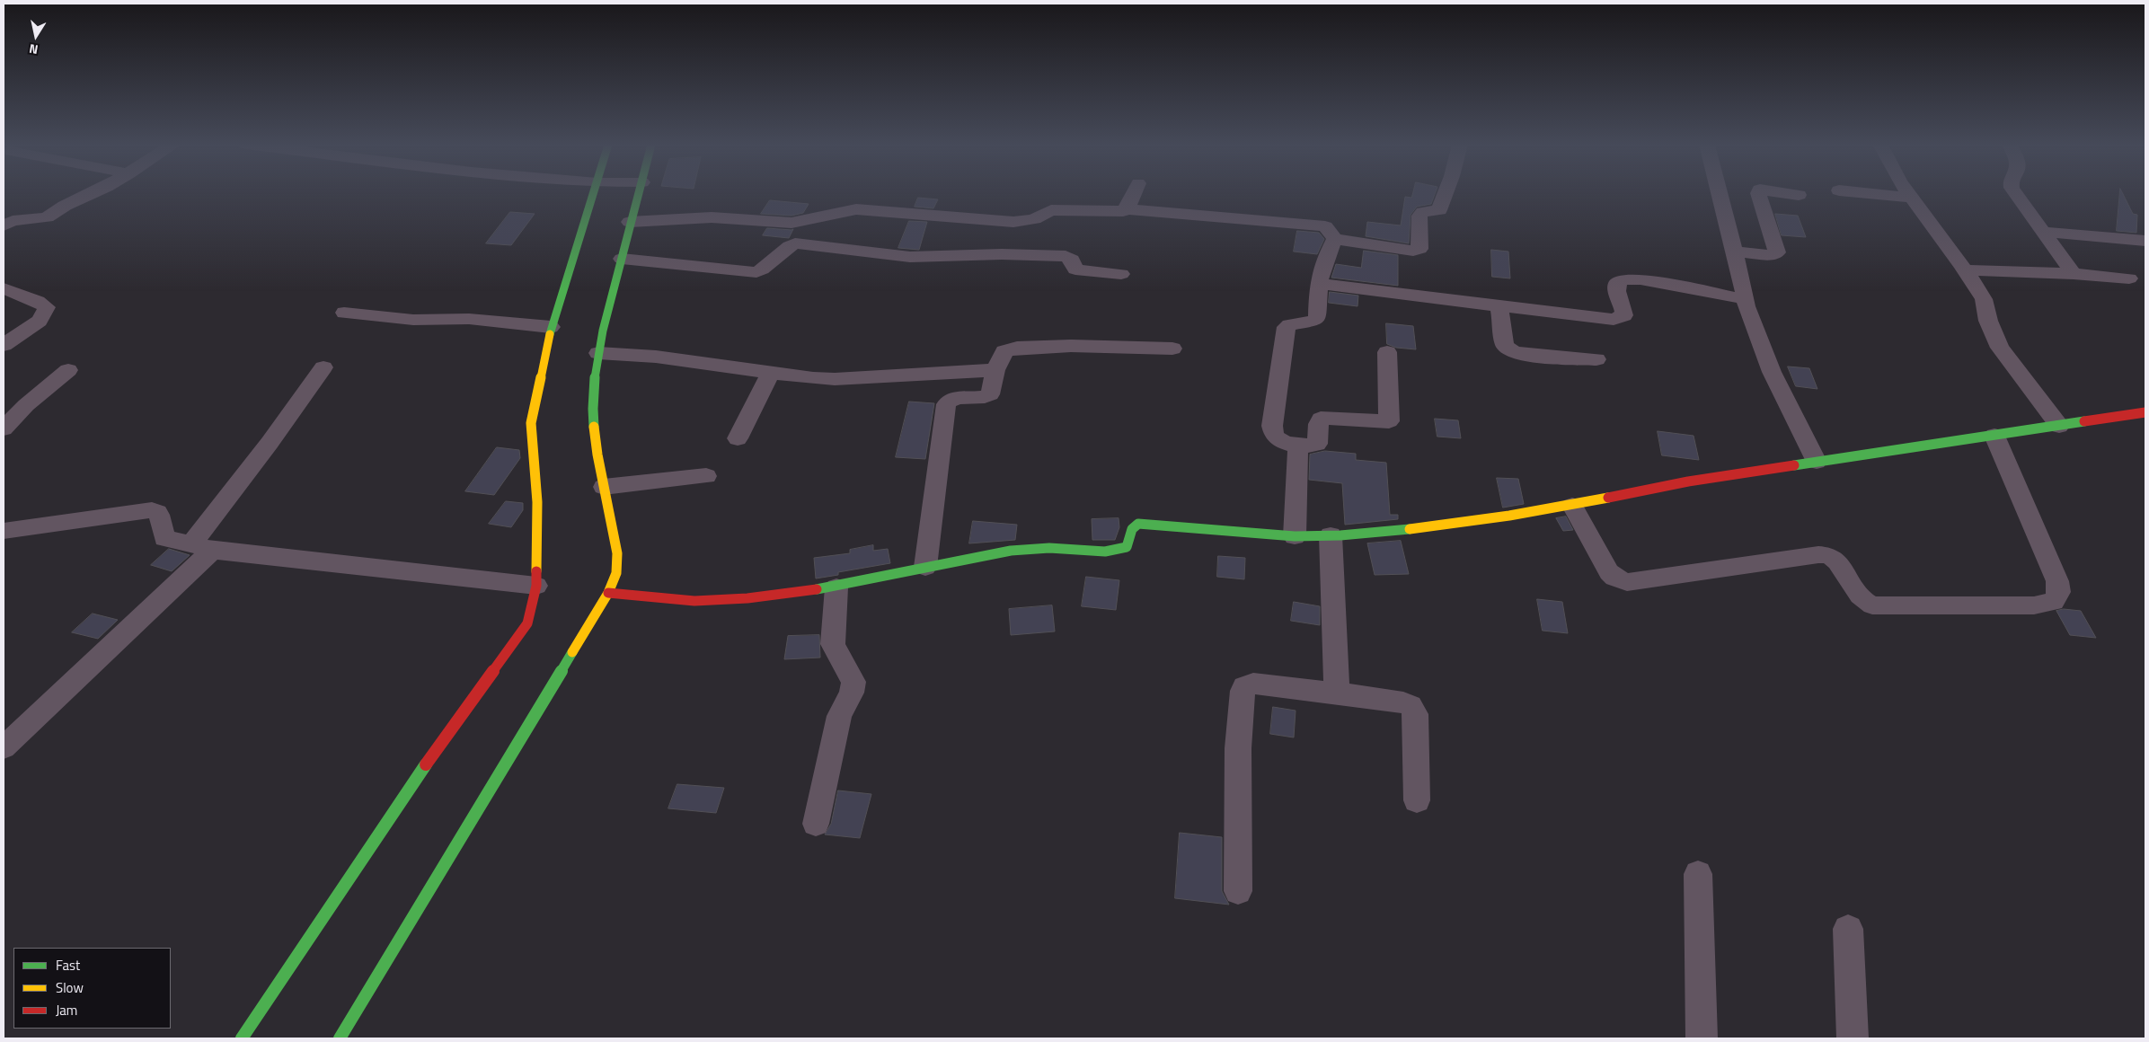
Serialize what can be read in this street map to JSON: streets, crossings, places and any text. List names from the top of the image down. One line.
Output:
{"legend":["Fast","Slow","Jam"],"north":"bottom"}
